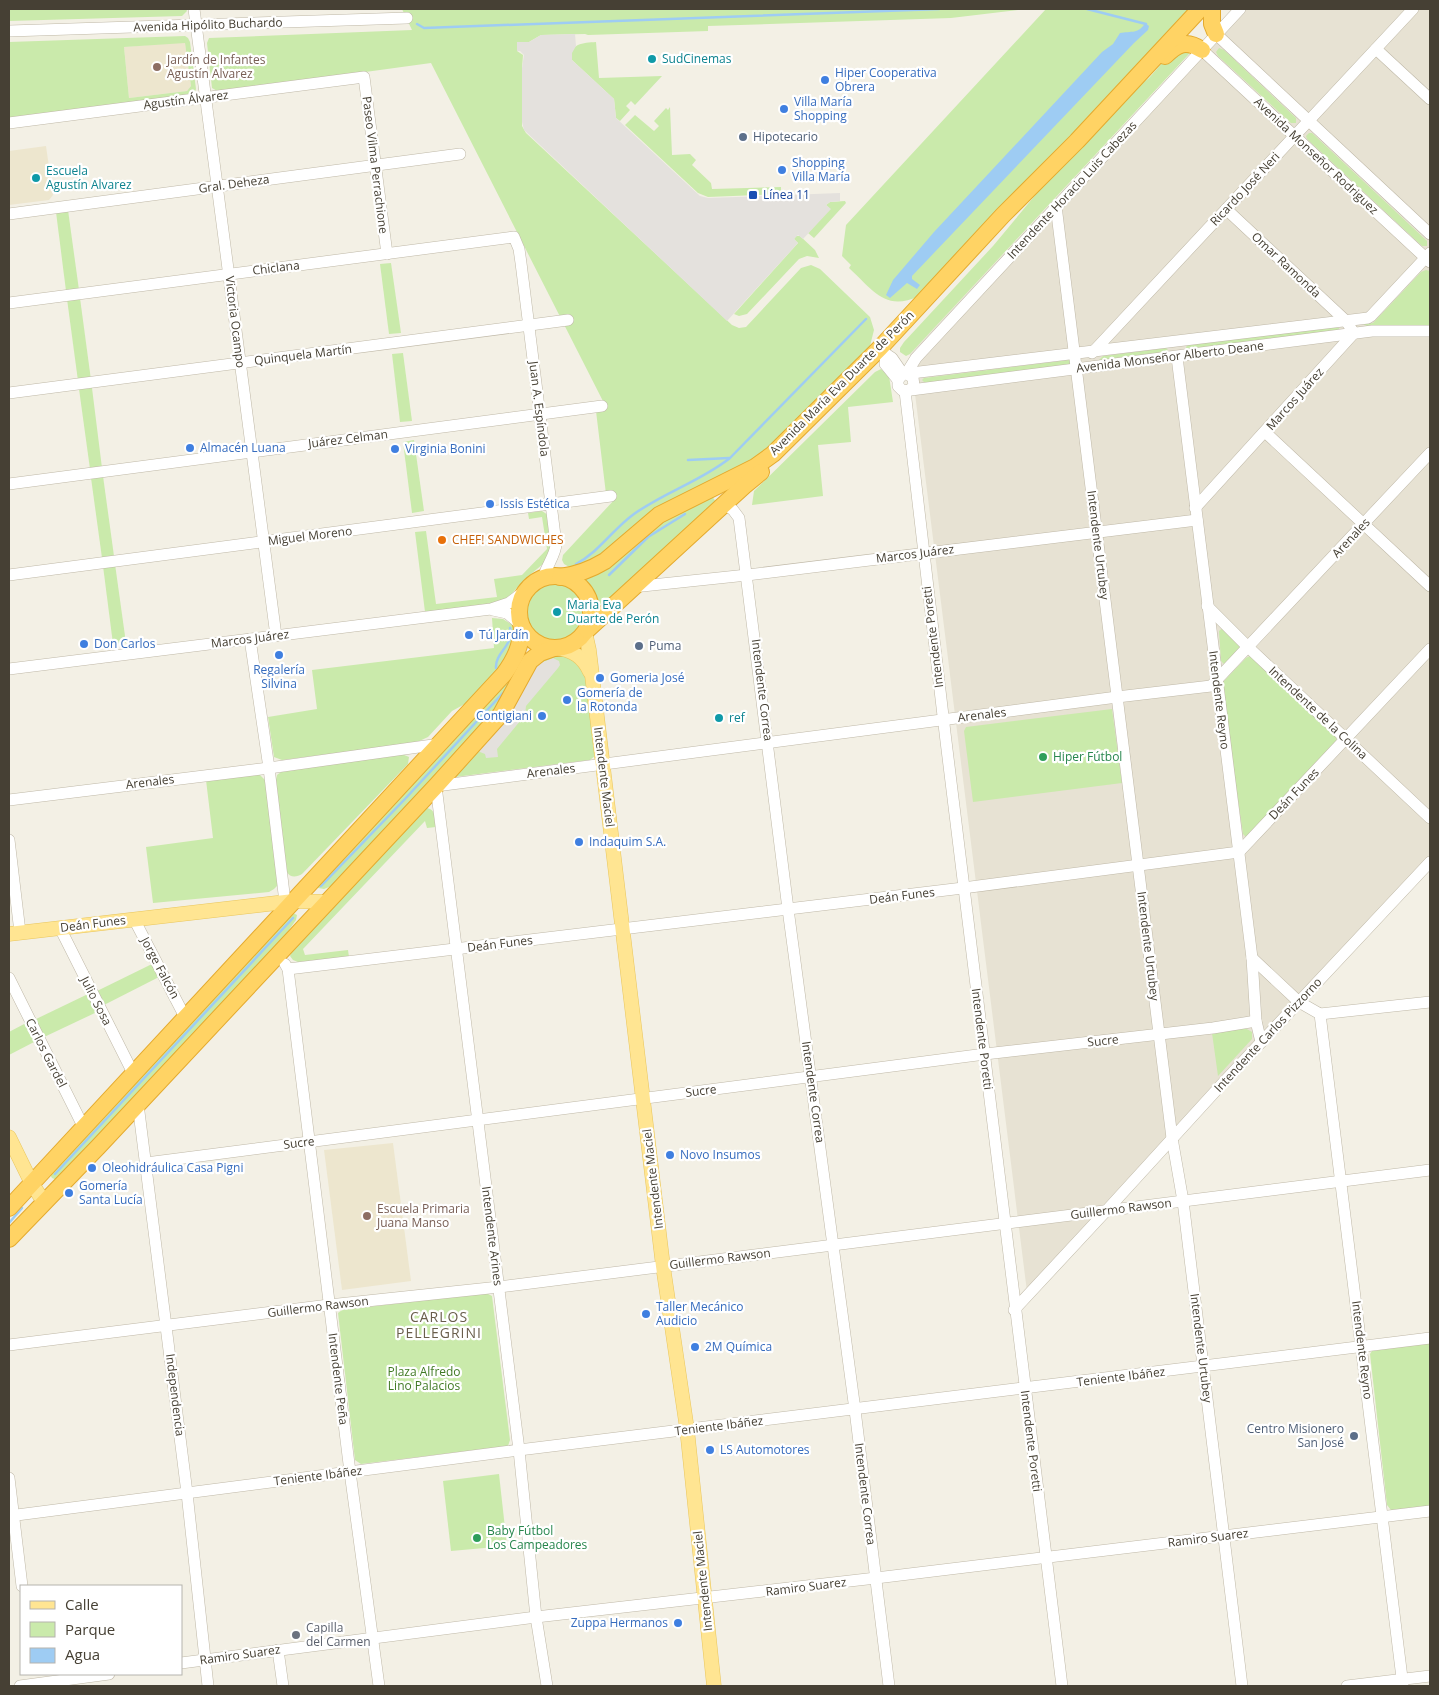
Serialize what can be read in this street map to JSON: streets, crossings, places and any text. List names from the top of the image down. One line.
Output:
{"streets":{"highway":["Avenida María Eva Duarte de Perón"],"main road":["Intendente Maciel","Deán Funes"],"street":["Avenida Hipólito Buchardo","Agustín Álvarez","Avenida Monseñor Rodriguez","Paseo Vilma Perrachione","Gral. Deheza","Ricardo José Neri","Intendente Horacio Luis Cabezas","Omar Ramonda","Chiclana","Victoria Ocampo","Quinquela Martín","Avenida Monseñor Alberto Deane","Marcos Juárez","Juan A. Espíndola","Juárez Celman","Miguel Moreno","Arenales","Intendente Urtubey","Intendente Poretti","Intendente Correa","Intendente Reyno","Intendente de la Colina","Jorge Falcón","Julio Sosa","Intendente Carlos Pizzorno","Sucre","Carlos Gardel","Guillermo Rawson","Intendente Arines","Teniente Ibáñez","Intendente Peña","Independencia","Ramiro Suarez"]},"crossings":[["Avenida Hipólito Buchardo","Victoria Ocampo"],["Agustín Álvarez","Paseo Vilma Perrachione"],["Agustín Álvarez","Victoria Ocampo"],["Avenida Monseñor Rodriguez","Ricardo José Neri"],["Avenida Monseñor Rodriguez","Intendente Horacio Luis Cabezas"],["Avenida Monseñor Rodriguez","Avenida Monseñor Alberto Deane"],["Paseo Vilma Perrachione","Gral. Deheza"],["Paseo Vilma Perrachione","Chiclana"],["Gral. Deheza","Victoria Ocampo"],["Ricardo José Neri","Omar Ramonda"],["Ricardo José Neri","Avenida Monseñor Alberto Deane"],["Ricardo José Neri","Intendente Urtubey"],["Intendente Horacio Luis Cabezas","Avenida Monseñor Alberto Deane"],["Intendente Horacio Luis Cabezas","Intendente Urtubey"],["Omar Ramonda","Avenida Monseñor Alberto Deane"],["Omar Ramonda","Marcos Juárez"],["Chiclana","Victoria Ocampo"],["Chiclana","Juan A. Espíndola"],["Victoria Ocampo","Quinquela Martín"],["Victoria Ocampo","Marcos Juárez"],["Victoria Ocampo","Juárez Celman"],["Victoria Ocampo","Miguel Moreno"],["Quinquela Martín","Juan A. Espíndola"],["Avenida Monseñor Alberto Deane","Marcos Juárez"],["Avenida Monseñor Alberto Deane","Intendente Urtubey"],["Avenida Monseñor Alberto Deane","Intendente Poretti"],["Avenida Monseñor Alberto Deane","Intendente Reyno"],["Avenida María Eva Duarte de Perón","Marcos Juárez"],["Avenida María Eva Duarte de Perón","Juan A. Espíndola"],["Avenida María Eva Duarte de Perón","Intendente Correa"],["Avenida María Eva Duarte de Perón","Intendente Maciel"],["Marcos Juárez","Juan A. Espíndola"],["Marcos Juárez","Intendente Urtubey"],["Marcos Juárez","Intendente Poretti"],["Marcos Juárez","Intendente Correa"],["Marcos Juárez","Intendente Reyno"],["Marcos Juárez","Intendente Maciel"],["Juan A. Espíndola","Juárez Celman"],["Juan A. Espíndola","Miguel Moreno"],["Juan A. Espíndola","Intendente Maciel"],["Arenales","Intendente Urtubey"],["Arenales","Intendente Poretti"],["Arenales","Intendente Correa"],["Arenales","Intendente Reyno"],["Arenales","Intendente de la Colina"],["Arenales","Intendente Maciel"],["Arenales","Intendente Arines"],["Intendente Urtubey","Deán Funes"],["Intendente Urtubey","Intendente Carlos Pizzorno"],["Intendente Urtubey","Sucre"],["Intendente Urtubey","Guillermo Rawson"],["Intendente Urtubey","Teniente Ibáñez"],["Intendente Urtubey","Ramiro Suarez"],["Intendente Poretti","Deán Funes"],["Intendente Poretti","Intendente Carlos Pizzorno"],["Intendente Poretti","Sucre"],["Intendente Poretti","Guillermo Rawson"],["Intendente Poretti","Teniente Ibáñez"],["Intendente Poretti","Ramiro Suarez"],["Intendente Correa","Deán Funes"],["Intendente Correa","Sucre"],["Intendente Correa","Guillermo Rawson"],["Intendente Correa","Teniente Ibáñez"],["Intendente Correa","Ramiro Suarez"],["Intendente Reyno","Intendente de la Colina"],["Intendente Reyno","Deán Funes"],["Intendente Reyno","Intendente Carlos Pizzorno"],["Intendente Reyno","Sucre"],["Intendente Reyno","Guillermo Rawson"],["Intendente Reyno","Teniente Ibáñez"],["Intendente Reyno","Ramiro Suarez"],["Intendente de la Colina","Deán Funes"],["Intendente Maciel","Deán Funes"],["Intendente Maciel","Sucre"],["Intendente Maciel","Guillermo Rawson"],["Intendente Maciel","Teniente Ibáñez"],["Intendente Maciel","Ramiro Suarez"],["Deán Funes","Jorge Falcón"],["Deán Funes","Julio Sosa"],["Deán Funes","Intendente Arines"],["Deán Funes","Intendente Peña"],["Intendente Carlos Pizzorno","Guillermo Rawson"],["Sucre","Intendente Arines"],["Sucre","Intendente Peña"],["Sucre","Independencia"],["Guillermo Rawson","Intendente Arines"],["Guillermo Rawson","Intendente Peña"],["Guillermo Rawson","Independencia"],["Intendente Arines","Teniente Ibáñez"],["Intendente Arines","Ramiro Suarez"],["Teniente Ibáñez","Intendente Peña"],["Teniente Ibáñez","Independencia"],["Intendente Peña","Ramiro Suarez"],["Independencia","Ramiro Suarez"]],"districts":["CARLOS PELLEGRINI"],"parks":["Plaza Alfredo Lino Palacios"],"places":{"other":["SudCinemas","Jardín de Infantes Agustín Alvarez","Hiper Cooperativa Obrera","Villa María Shopping","Hipotecario","Shopping Villa María","Escuela Agustín Alvarez","Almacén Luana","Virginia Bonini","Issis Estética","CHEF! SANDWICHES","Maria Eva Duarte de Perón","Tú Jardín","Don Carlos","Puma","Regalería Silvina","Gomeria José","Gomería de la Rotonda","Contigiani","ref","Hiper Fútbol","Indaquim S.A.","Novo Insumos","Oleohidráulica Casa Pigni","Gomería Santa Lucía","Escuela Primaria Juana Manso","Taller Mecánico Audicio","2M Química","Centro Misionero San José","LS Automotores","Baby Fútbol Los Campeadores","Zuppa Hermanos","Capilla del Carmen"],"transit":["Línea 11"]},"legend":["Calle","Parque","Agua"]}
